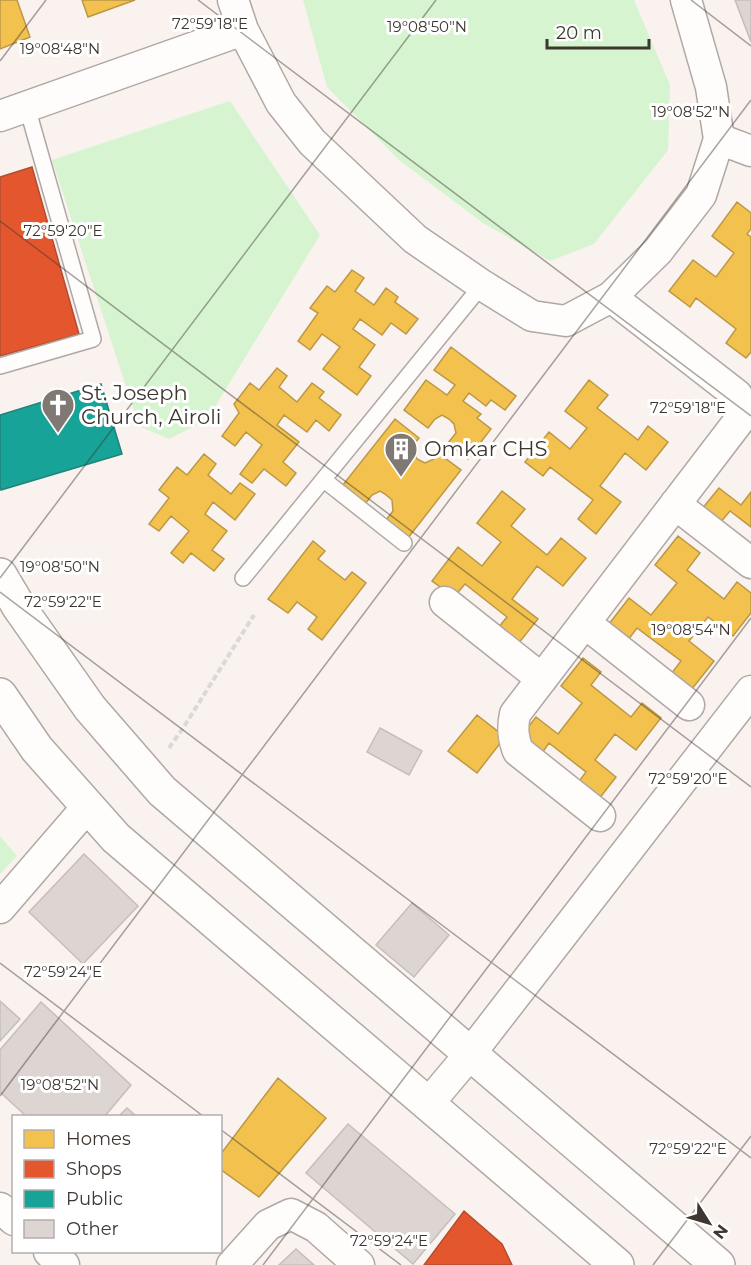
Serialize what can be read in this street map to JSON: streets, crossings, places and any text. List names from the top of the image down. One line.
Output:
{"places":{"church":["St. Joseph Church, Airoli"],"building":["Omkar CHS"]},"legend":["Homes","Shops","Public","Other"],"scale_bar":"20 m","north":"bottom right","coordinates":["72°59'18\"E","19°08'50\"N","19°08'48\"N","19°08'52\"N","72°59'20\"E","72°59'22\"E","19°08'54\"N","72°59'24\"E"]}
